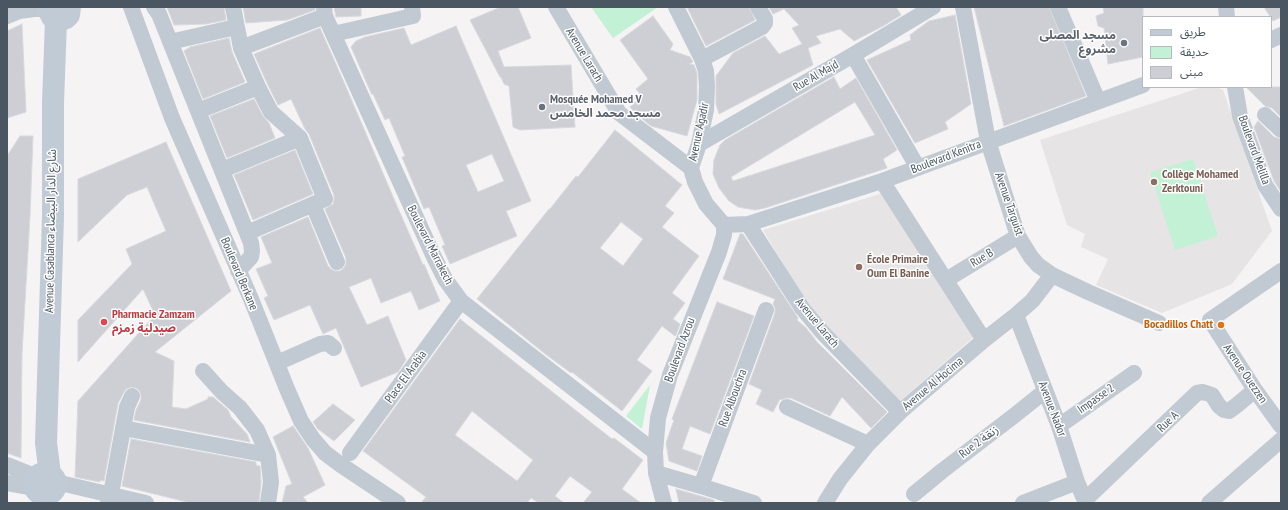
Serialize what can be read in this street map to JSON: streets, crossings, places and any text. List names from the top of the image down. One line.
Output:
{"streets":{"street":["Avenue Larach","Rue Al Majd","Avenue Agadir","Boulevard Melilla","Boulevard Kenitra","Avenue Targuist","Avenue Casablanca شارع الدار البيضاء","Boulevard Marrakech","Rue B","Boulevard Berkane","Boulevard Azrou","Avenue Ouezzen","Place El Arabia","Avenue Al Hocima","Rue Albouchra","Impasse 2","Avenue Nador","Rue A","Rue 2 زنقة"]},"crossings":[["Avenue Larach","Avenue Agadir"],["Avenue Larach","Boulevard Kenitra"],["Avenue Larach","Avenue Al Hocima"],["Rue Al Majd","Avenue Agadir"],["Boulevard Kenitra","Avenue Targuist"],["Avenue Targuist","Rue B"],["Avenue Targuist","Avenue Al Hocima"],["Boulevard Marrakech","Boulevard Azrou"],["Boulevard Marrakech","Place El Arabia"],["Avenue Ouezzen","Rue A"],["Avenue Al Hocima","Avenue Nador"],["Impasse 2","Avenue Nador"],["Avenue Nador","Rue A"],["Avenue Nador","Rue 2 زنقة"]],"places":["مسجد المصلى مشروع","Mosquée Mohamed V مسجد محمد الخامس","Collège Mohamed Zerktouni","École Primaire Oum El Banine","Pharmacie Zamzam صيدلية زمزم","Bocadillos Chatt"],"legend":["طريق","حديقة","مبنى"]}
